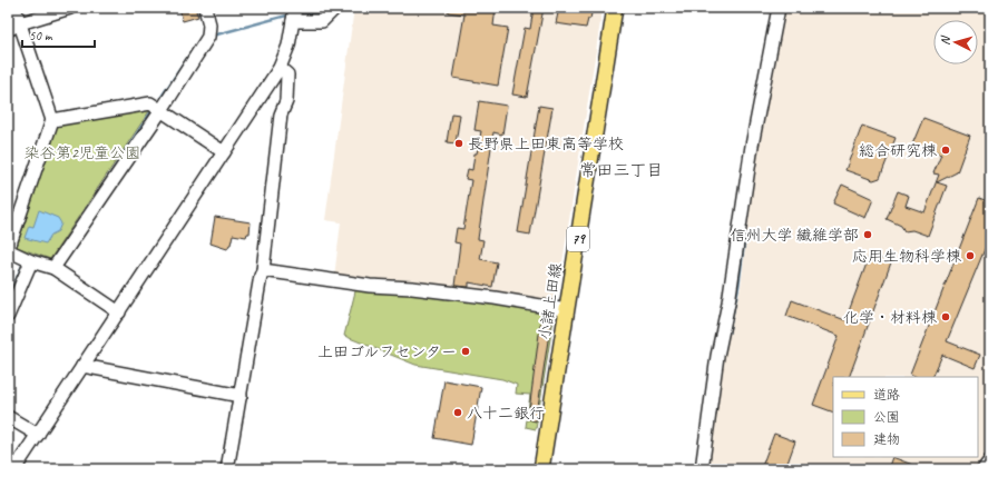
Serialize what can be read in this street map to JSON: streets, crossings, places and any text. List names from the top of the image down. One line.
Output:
{"streets":{"main road":["79","小諸上田線"]},"districts":["常田三丁目"],"parks":["染谷第2児童公園"],"places":["長野県上田東高等学校","総合研究棟","信州大学 繊維学部","応用生物科学棟","化学・材料棟","上田ゴルフセンター","八十二銀行"],"legend":["道路","公園","建物"],"scale_bar":"50 m","north":"left"}
